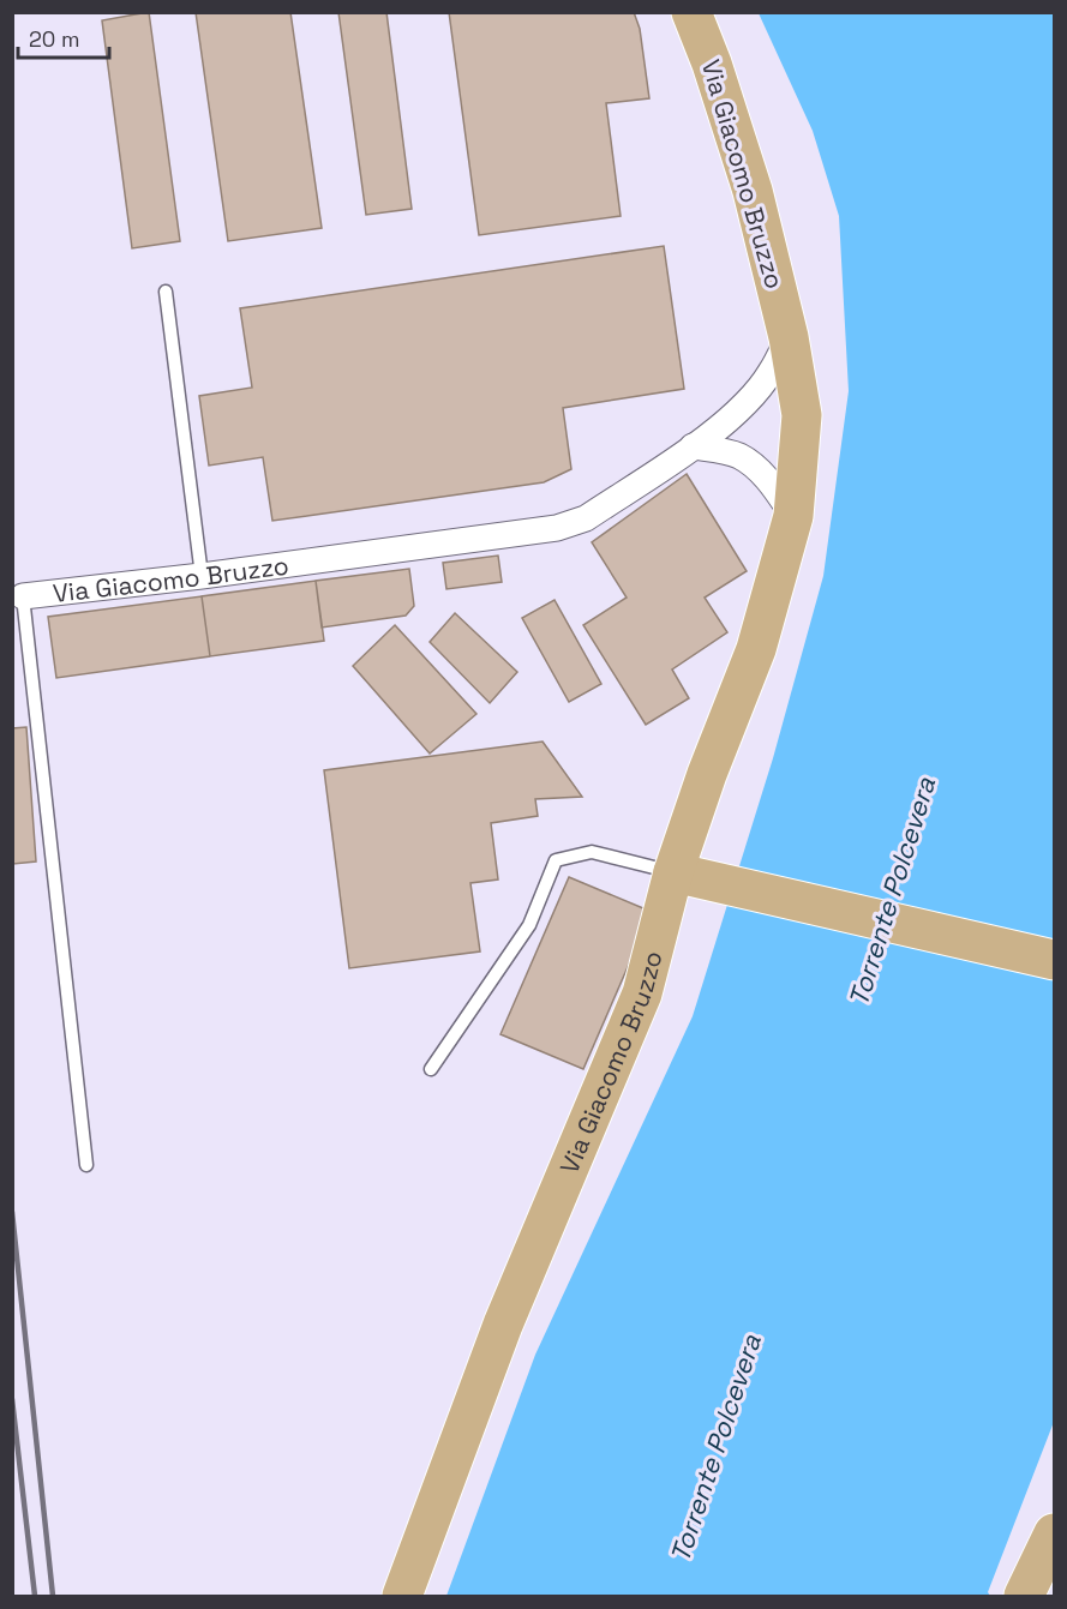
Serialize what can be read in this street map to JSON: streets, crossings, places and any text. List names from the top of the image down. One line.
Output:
{"streets":{"main road":["Via Giacomo Bruzzo"]},"water":["Torrente Polcevera"],"scale_bar":"20 m"}
